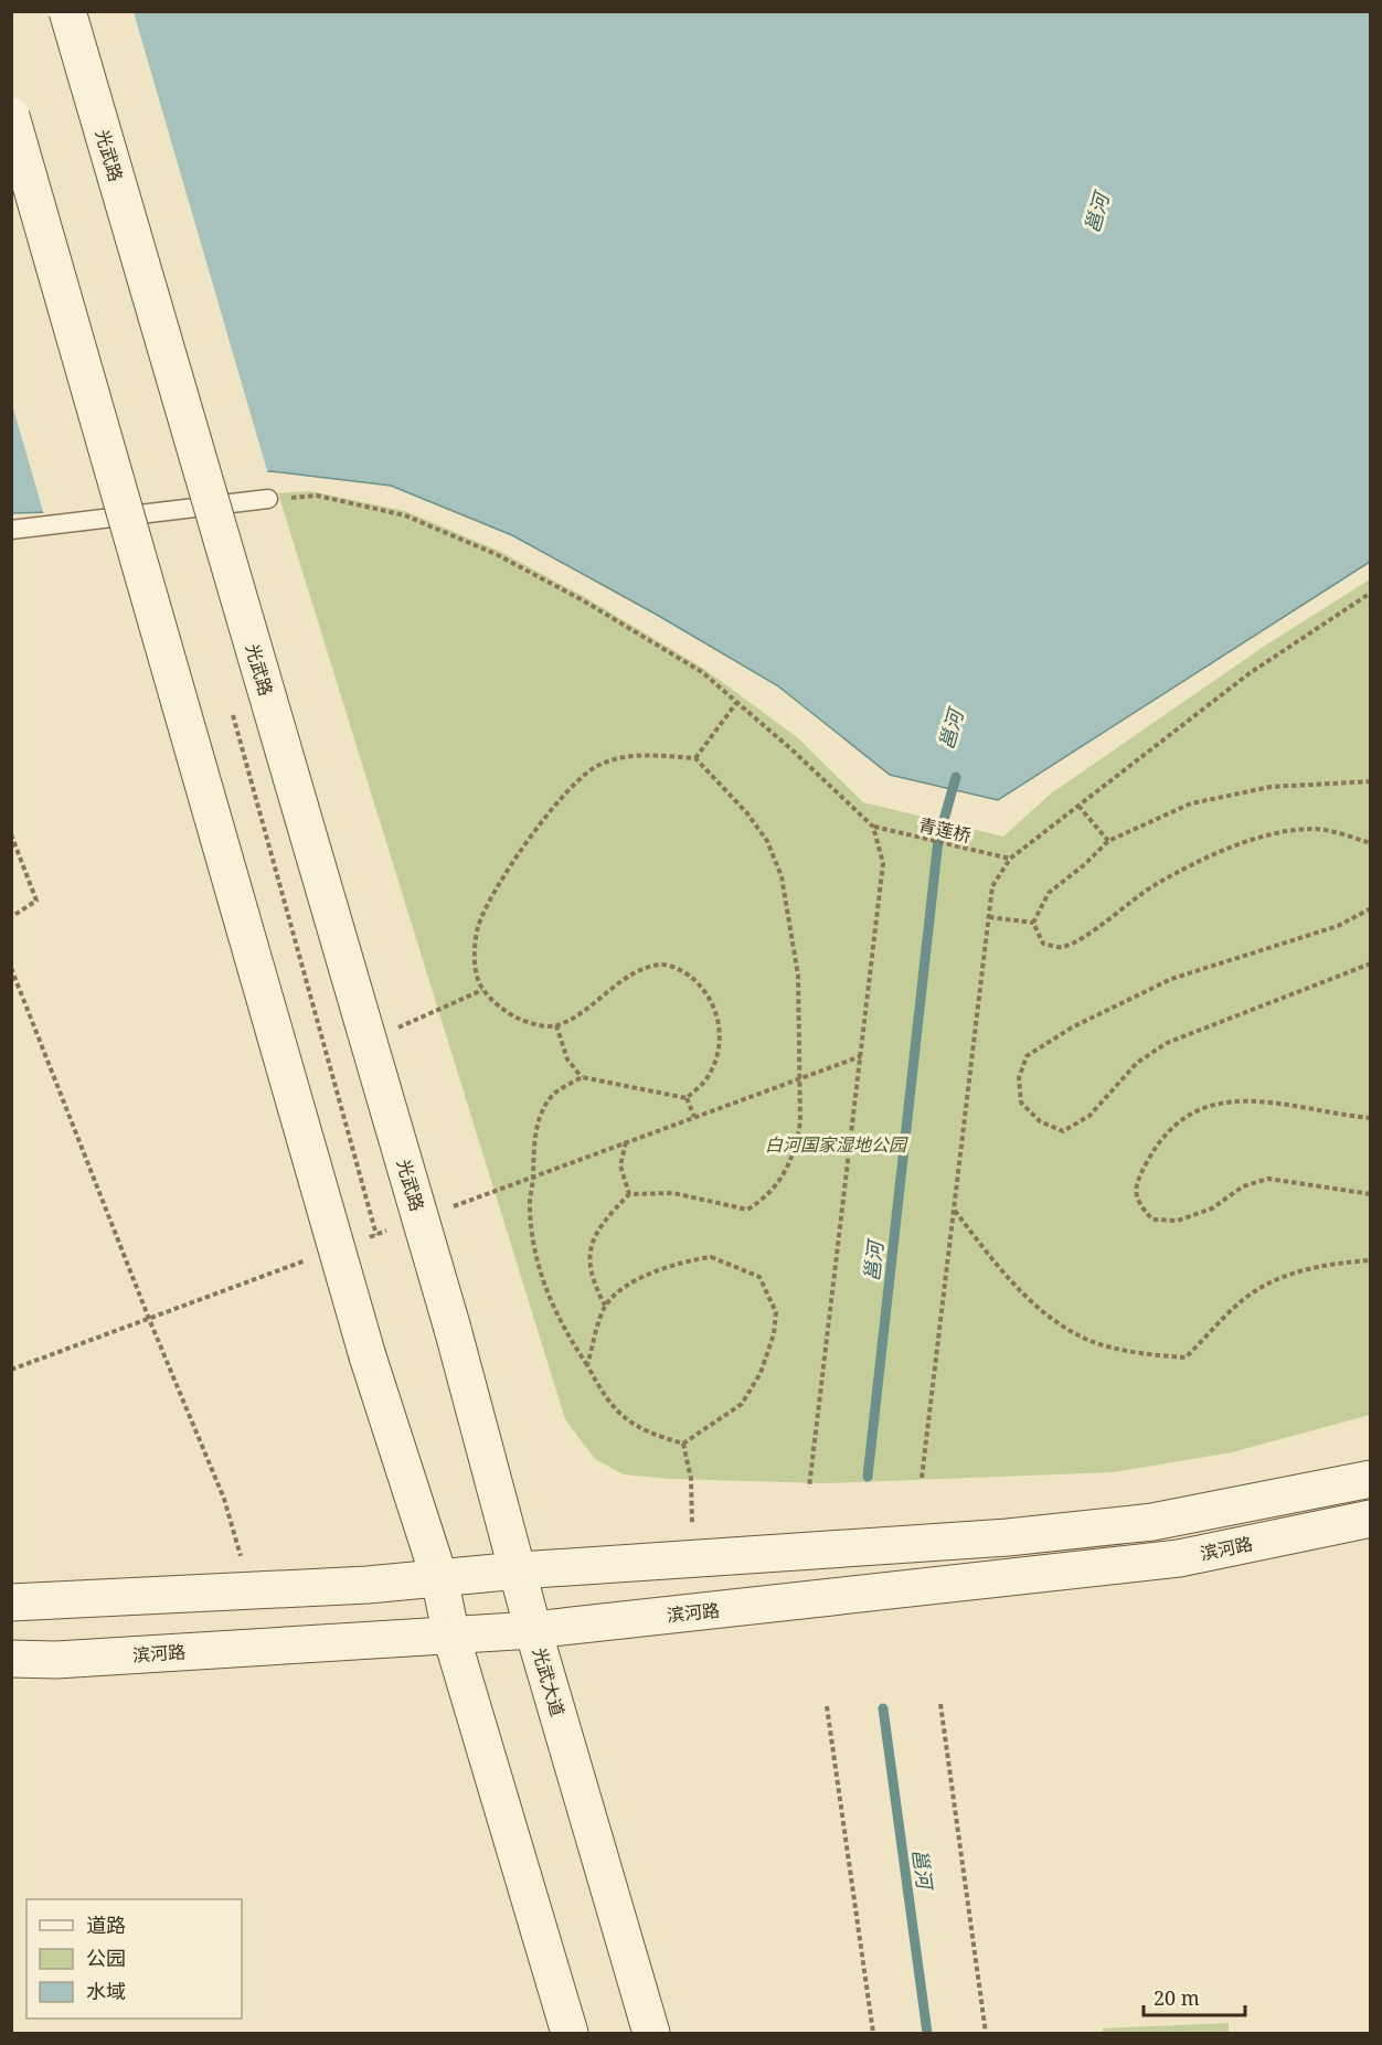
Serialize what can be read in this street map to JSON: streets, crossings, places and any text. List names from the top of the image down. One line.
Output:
{"streets":{"main road":["光武路","滨河路","光武大道"],"path":["青莲桥"]},"crossings":[["光武路","光武大道"],["滨河路","光武大道"]],"water":["邕河"],"parks":["白河国家湿地公园"],"legend":["道路","公园","水域"],"scale_bar":"20 m"}
